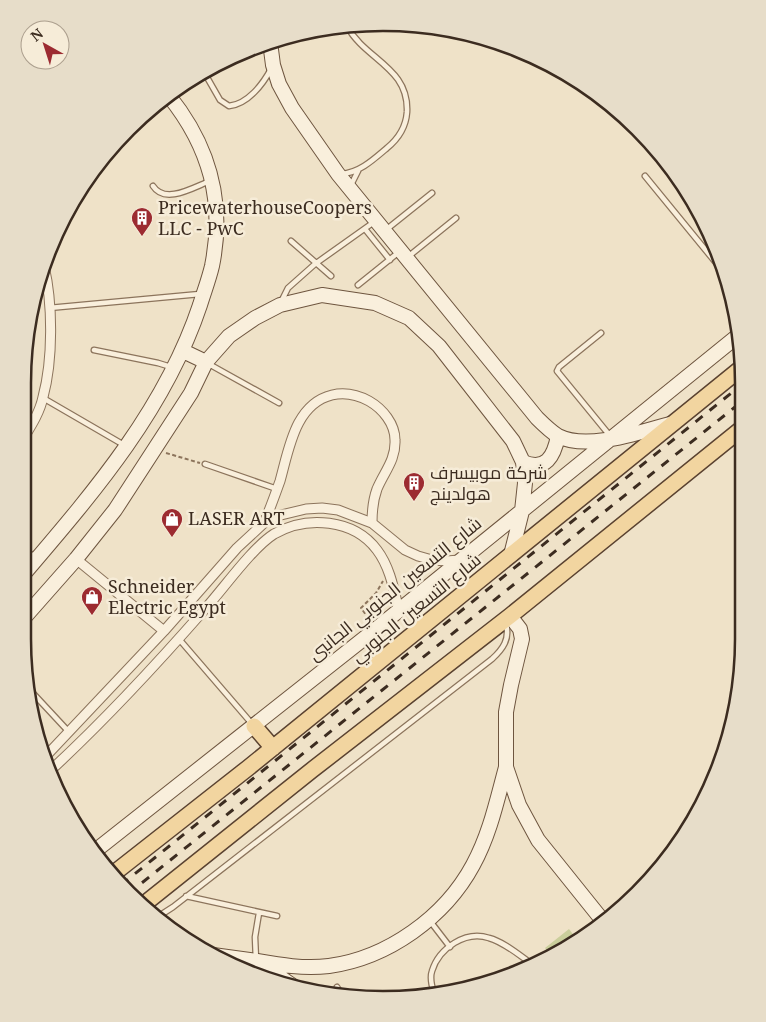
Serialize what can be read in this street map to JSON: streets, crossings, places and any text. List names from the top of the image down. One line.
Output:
{"streets":{"main road":["شارع التسعين الجنوبي"],"street":["شارع التسعين الجنوبي الجانبى"]},"places":{"building":["PricewaterhouseCoopers LLC - PwC","شركة موبيسرف هولدينج"],"shop":["LASER ART","Schneider Electric Egypt"]},"north":"top left"}
